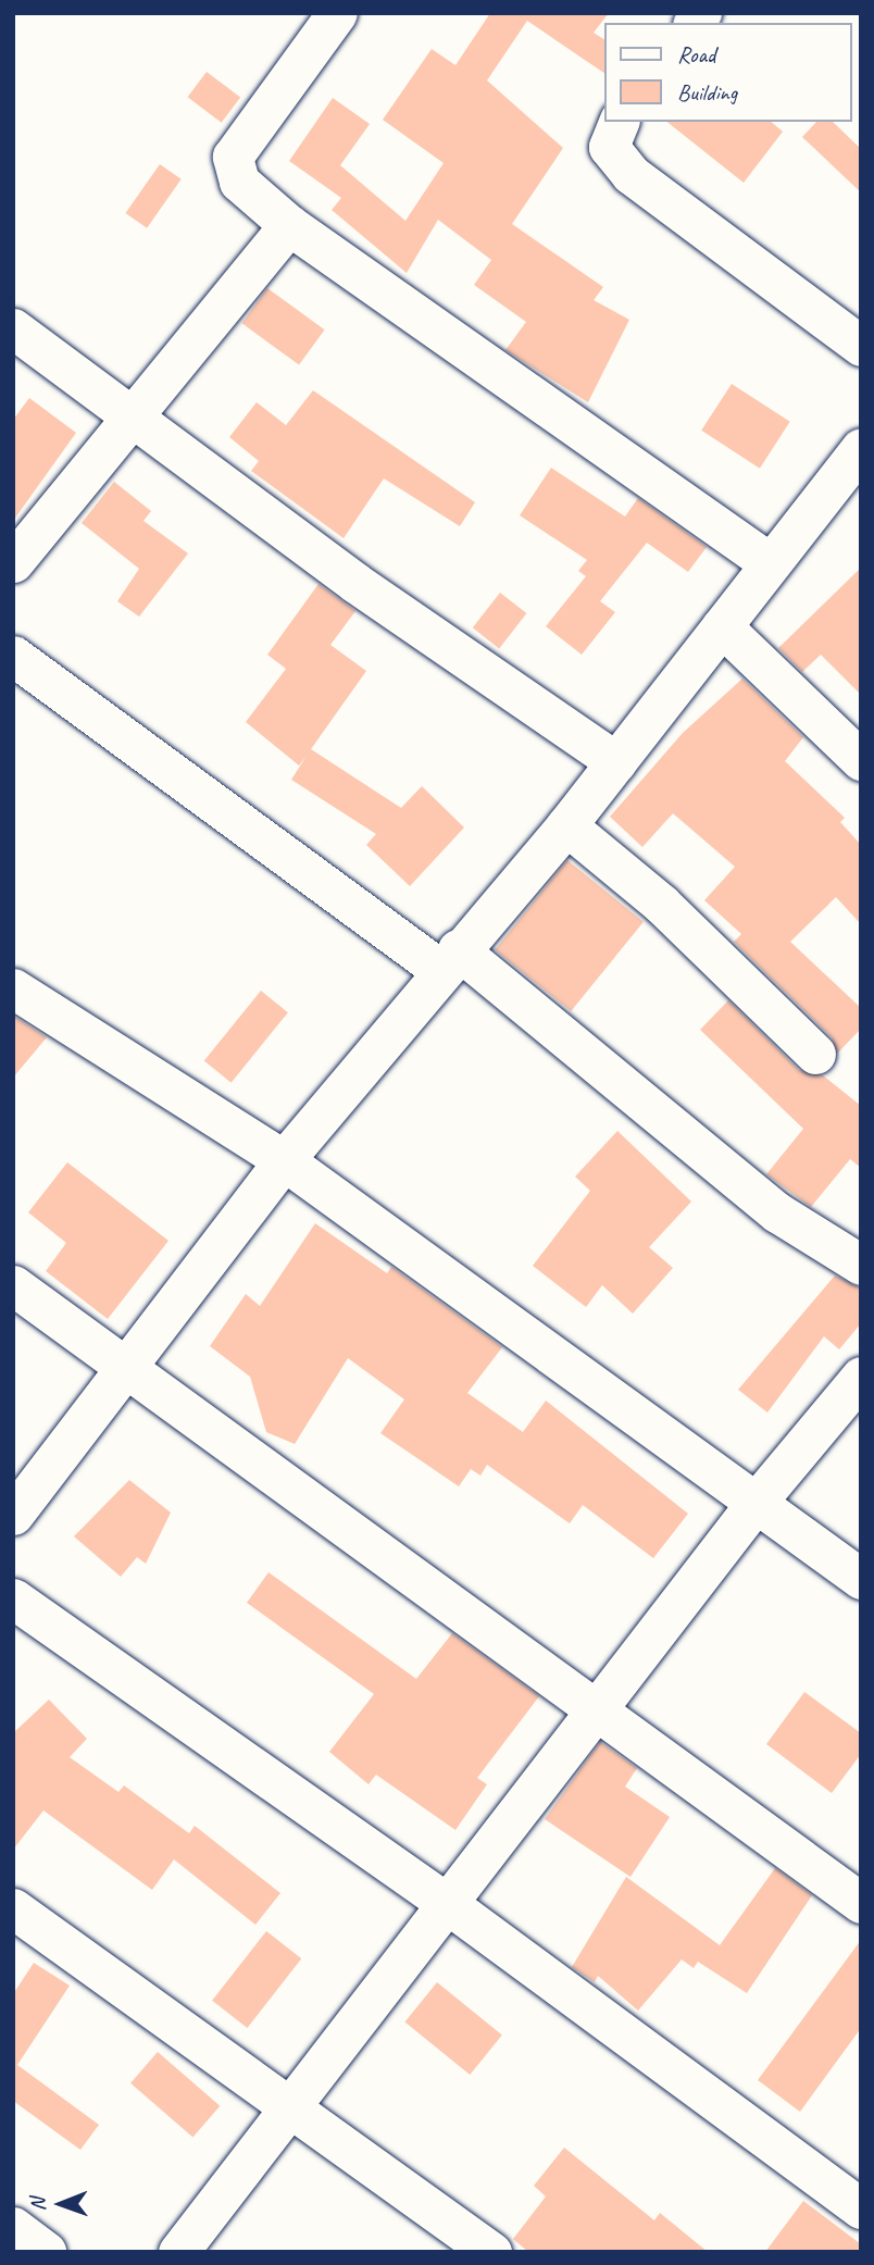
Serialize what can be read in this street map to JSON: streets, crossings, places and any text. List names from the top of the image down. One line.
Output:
{"legend":["Road","Building"],"north":"left"}
